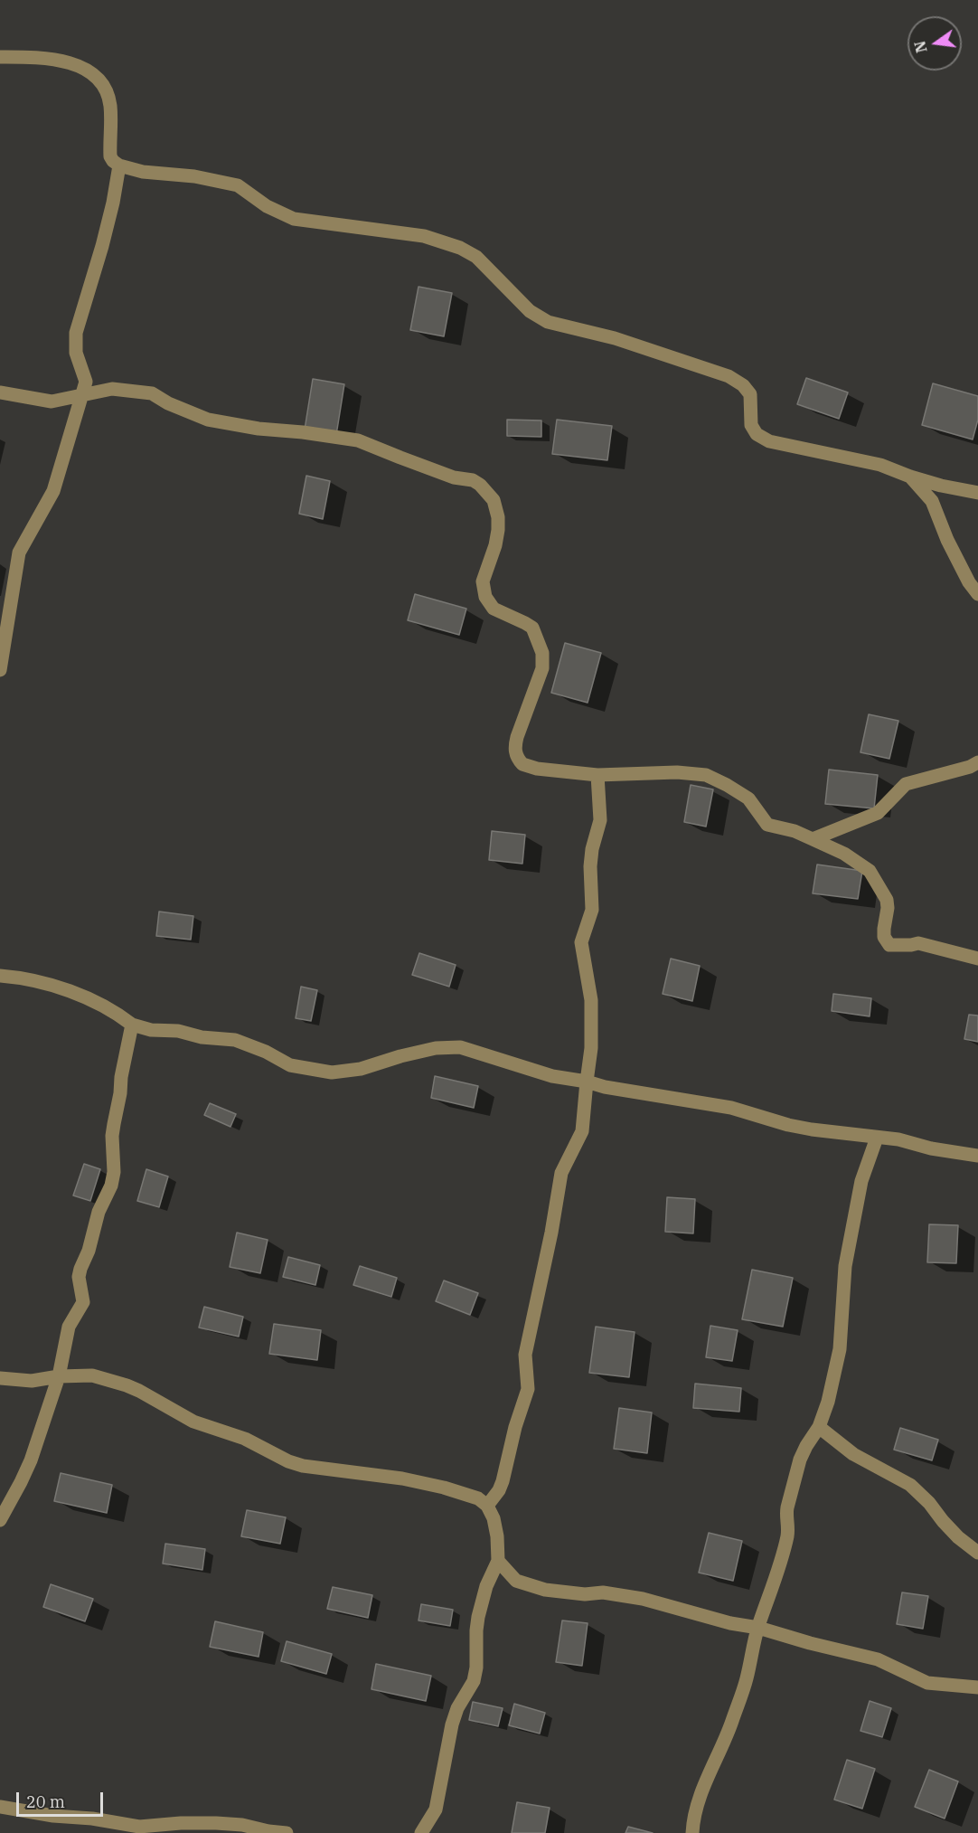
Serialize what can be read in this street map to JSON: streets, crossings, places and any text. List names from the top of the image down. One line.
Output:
{"scale_bar":"20 m","north":"left"}
